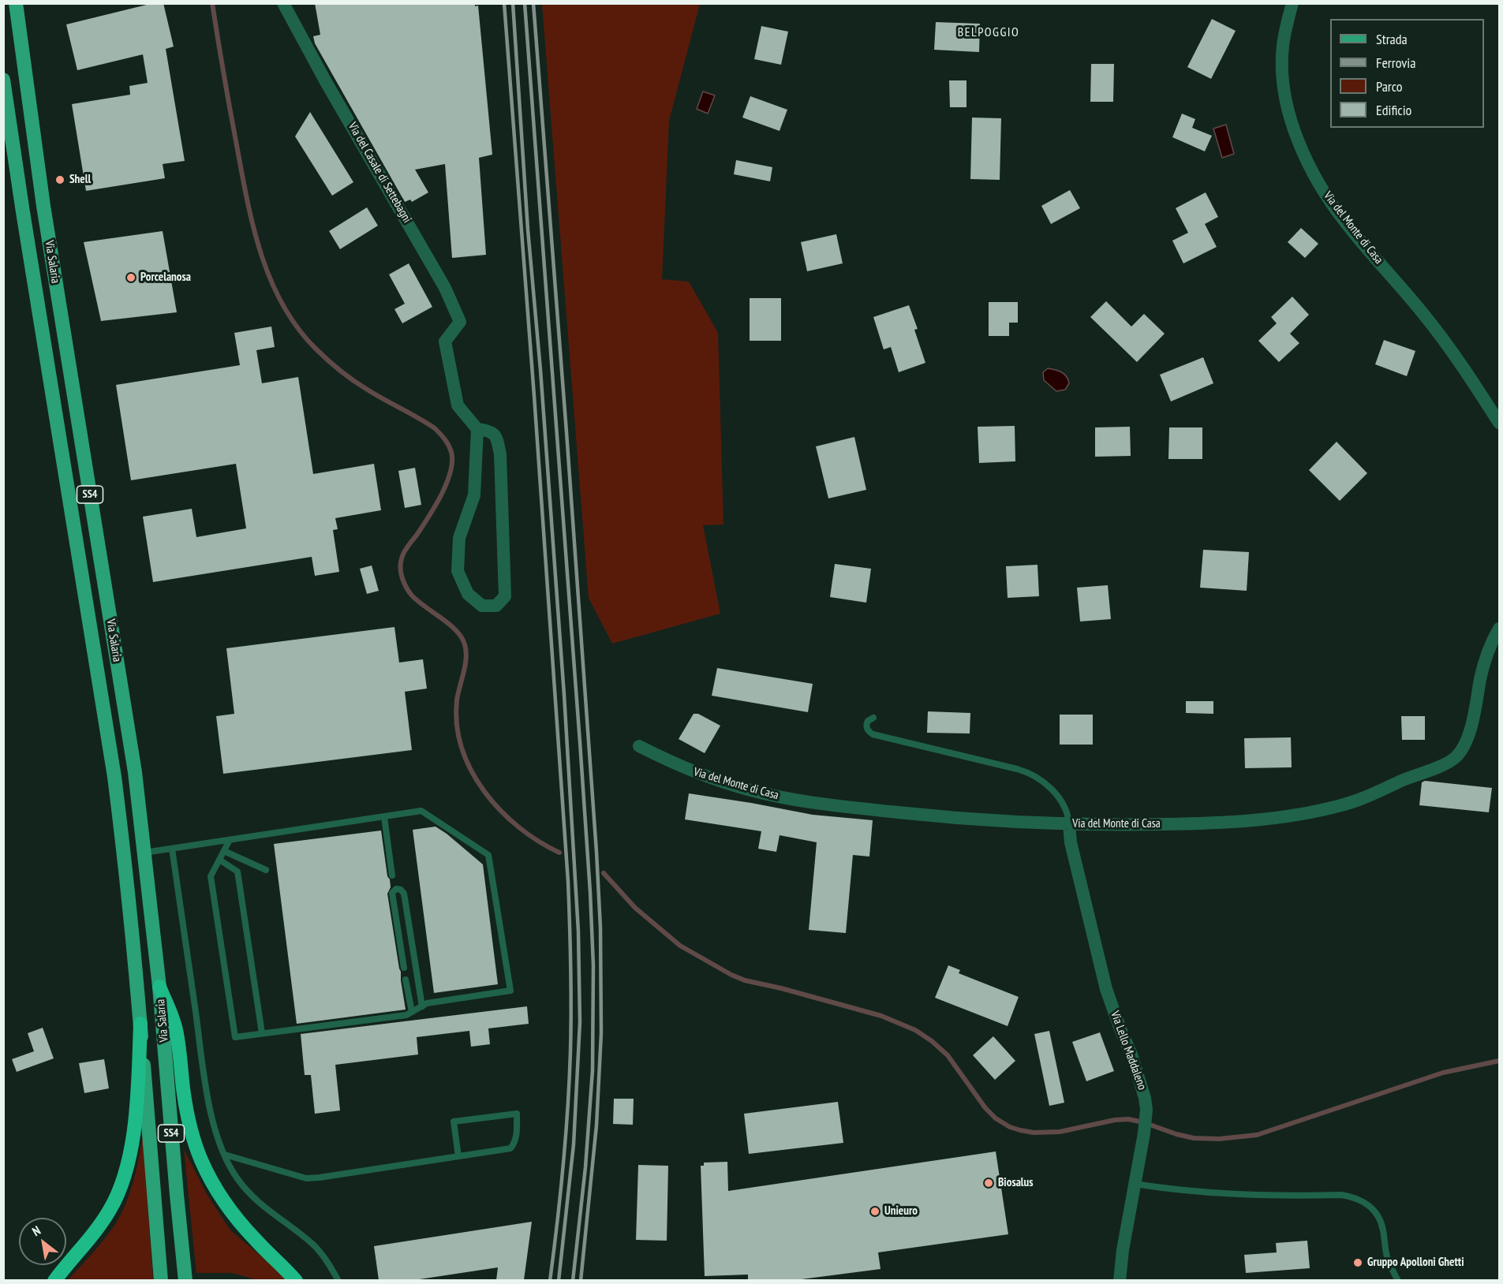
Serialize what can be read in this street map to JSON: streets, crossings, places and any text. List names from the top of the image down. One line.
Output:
{"streets":{"main road":["Via Salaria","SS4"],"street":["Via del Casale di Settebagni","Via del Monte di Casa","Via Lello Maddaleno"]},"crossings":[["Via del Monte di Casa","Via Lello Maddaleno"]],"districts":["BELPOGGIO"],"places":["Shell","Porcelanosa","Biosalus","Unieuro","Gruppo Apolloni Ghetti"],"legend":["Strada","Ferrovia","Parco","Edificio"],"north":"top left"}
